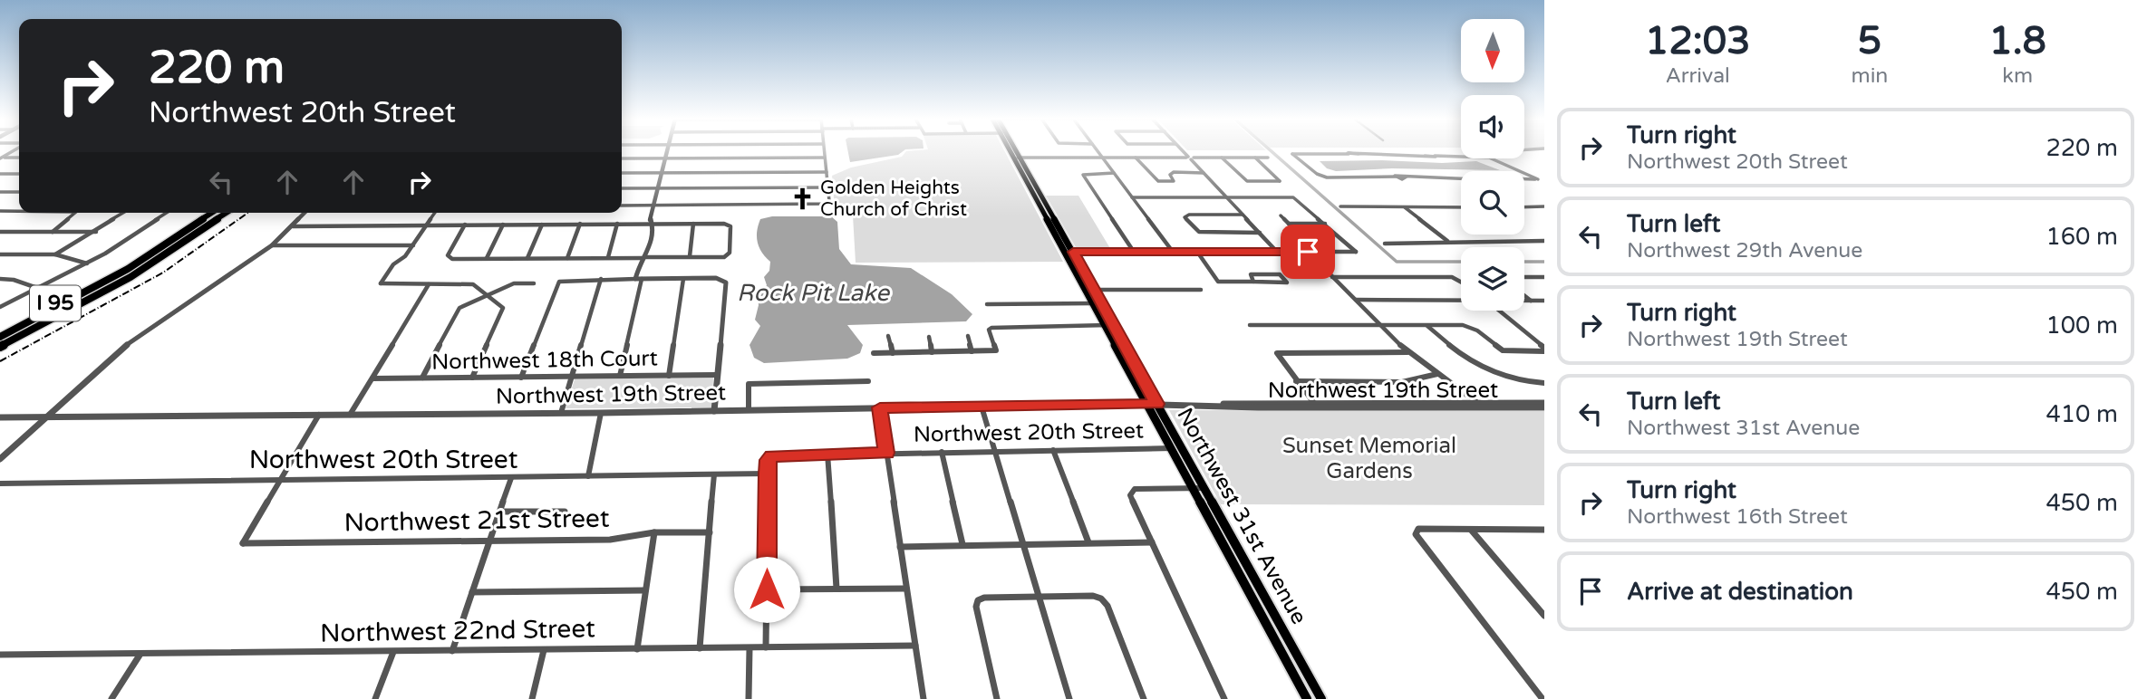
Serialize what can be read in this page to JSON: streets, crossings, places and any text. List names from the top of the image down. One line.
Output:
{"streets":{"highway":["I 95"],"main road":["Northwest 31st Avenue"],"street":["Northwest 18th Court","Northwest 19th Street","Northwest 20th Street","Northwest 21st Street","Northwest 22nd Street"]},"crossings":[["Northwest 19th Street","Northwest 31st Avenue"],["Northwest 20th Street","Northwest 31st Avenue"],["Northwest 20th Street","Northwest 21st Street"]],"water":["Rock Pit Lake"],"parks":["Sunset Memorial Gardens"],"places":{"church":["Golden Heights Church of Christ"]},"north":"bottom","page":{"eta":["12:03","Arrival","5","min","1.8","km"],"turn":["220 m","Northwest 20th Street"],"list":[{"name":"Turn right","note":"Northwest 20th Street","value":"220 m"},{"name":"Turn left","note":"Northwest 29th Avenue","value":"160 m"},{"name":"Turn right","note":"Northwest 19th Street","value":"100 m"},{"name":"Turn left","note":"Northwest 31st Avenue","value":"410 m"},{"name":"Turn right","note":"Northwest 16th Street","value":"450 m"},{"name":"Arrive at destination","value":"450 m"}]}}
